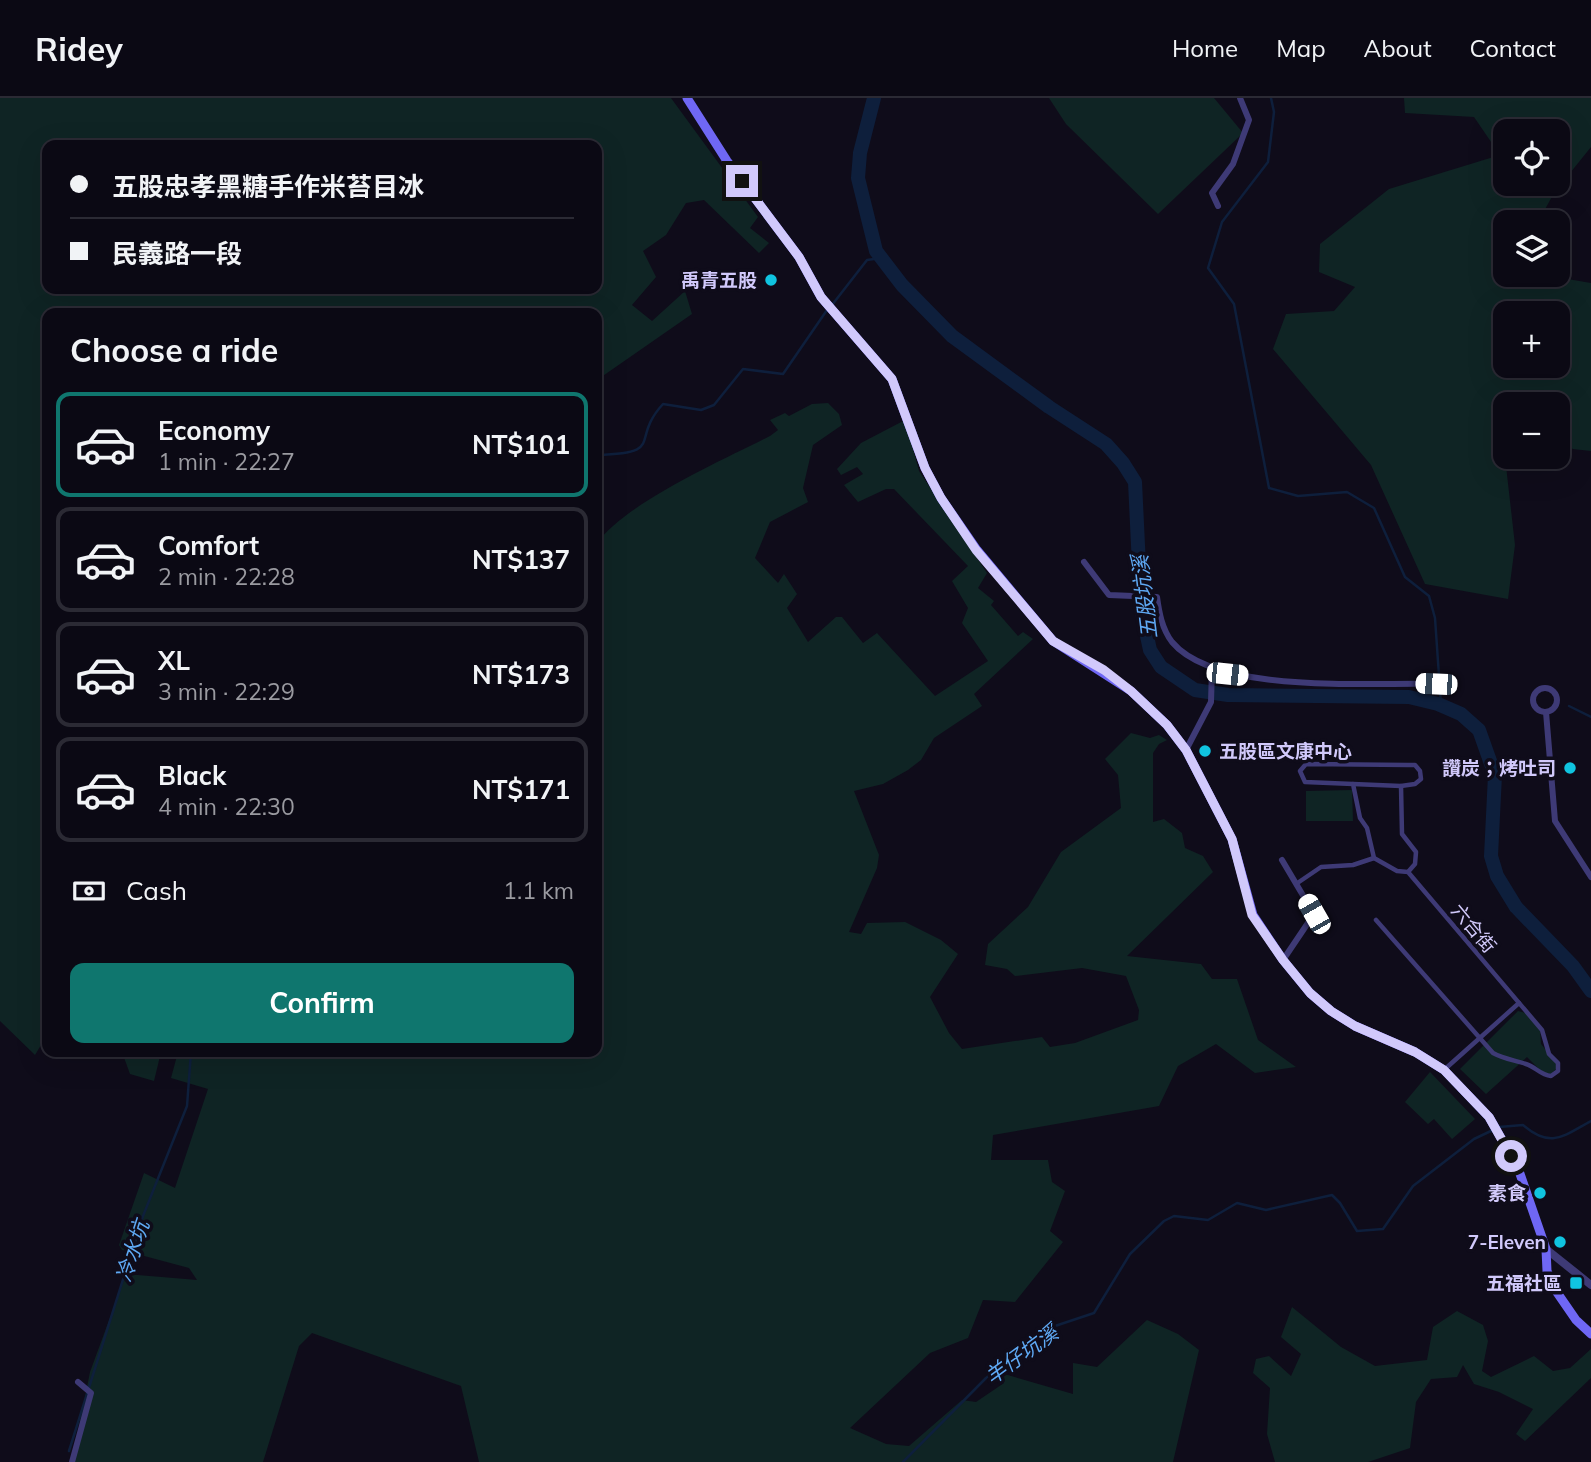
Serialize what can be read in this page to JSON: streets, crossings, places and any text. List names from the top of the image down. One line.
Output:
{"streets":{"street":["六合街"]},"water":["五股坑溪","冷水坑","羊仔坑溪"],"places":{"other":["禹青五股","五股區文康中心","讚炭；烤吐司","素食","7-Eleven"],"transit":["五福社區"]},"page":{"header":"Ridey","nav":["Home","Map","About","Contact"],"map_buttons":["+","−"],"banner":["五股忠孝黑糖手作米苔目冰","民義路一段"],"heading":"Choose a ride","list":[{"name":"Economy","note":"1 min · 22:27","value":"NT$101"},{"name":"Comfort","note":"2 min · 22:28","value":"NT$137"},{"name":"XL","note":"3 min · 22:29","value":"NT$173"},{"name":"Black","note":"4 min · 22:30","value":"NT$171"}],"pay":["Cash","1.1 km"],"buttons":"Confirm"}}
